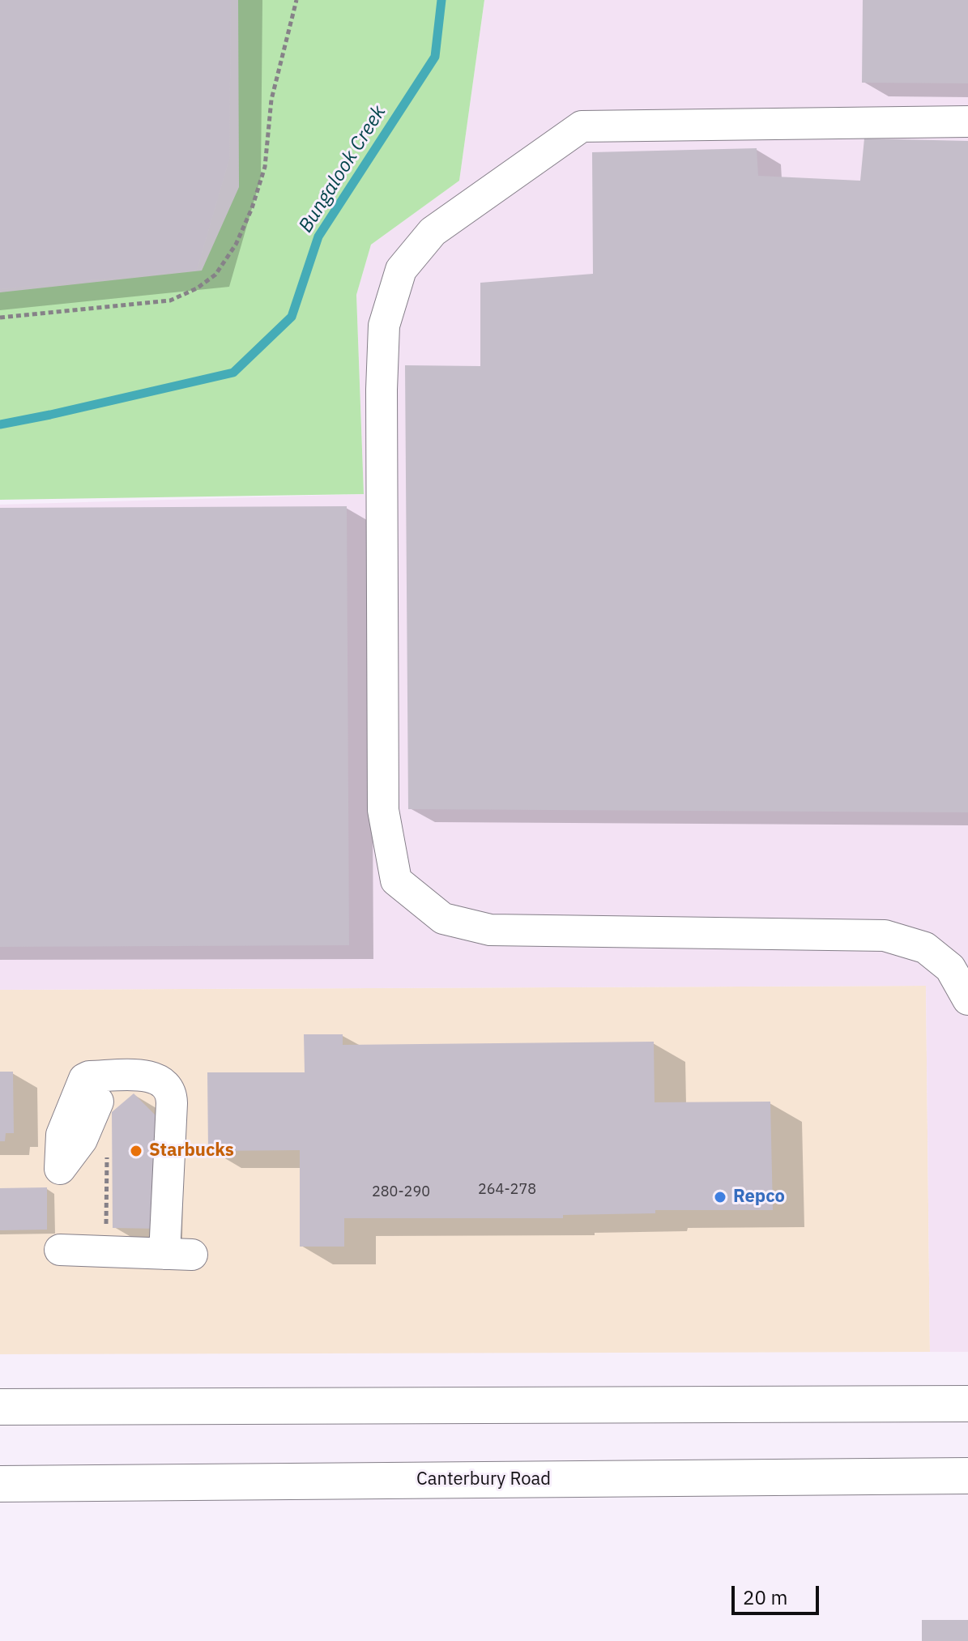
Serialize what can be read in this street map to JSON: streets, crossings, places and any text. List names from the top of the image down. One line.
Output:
{"streets":{"main road":["Canterbury Road"]},"water":["Bungalook Creek"],"places":["Starbucks","Repco"],"house_numbers":["264-278","280-290"],"scale_bar":"20 m"}
